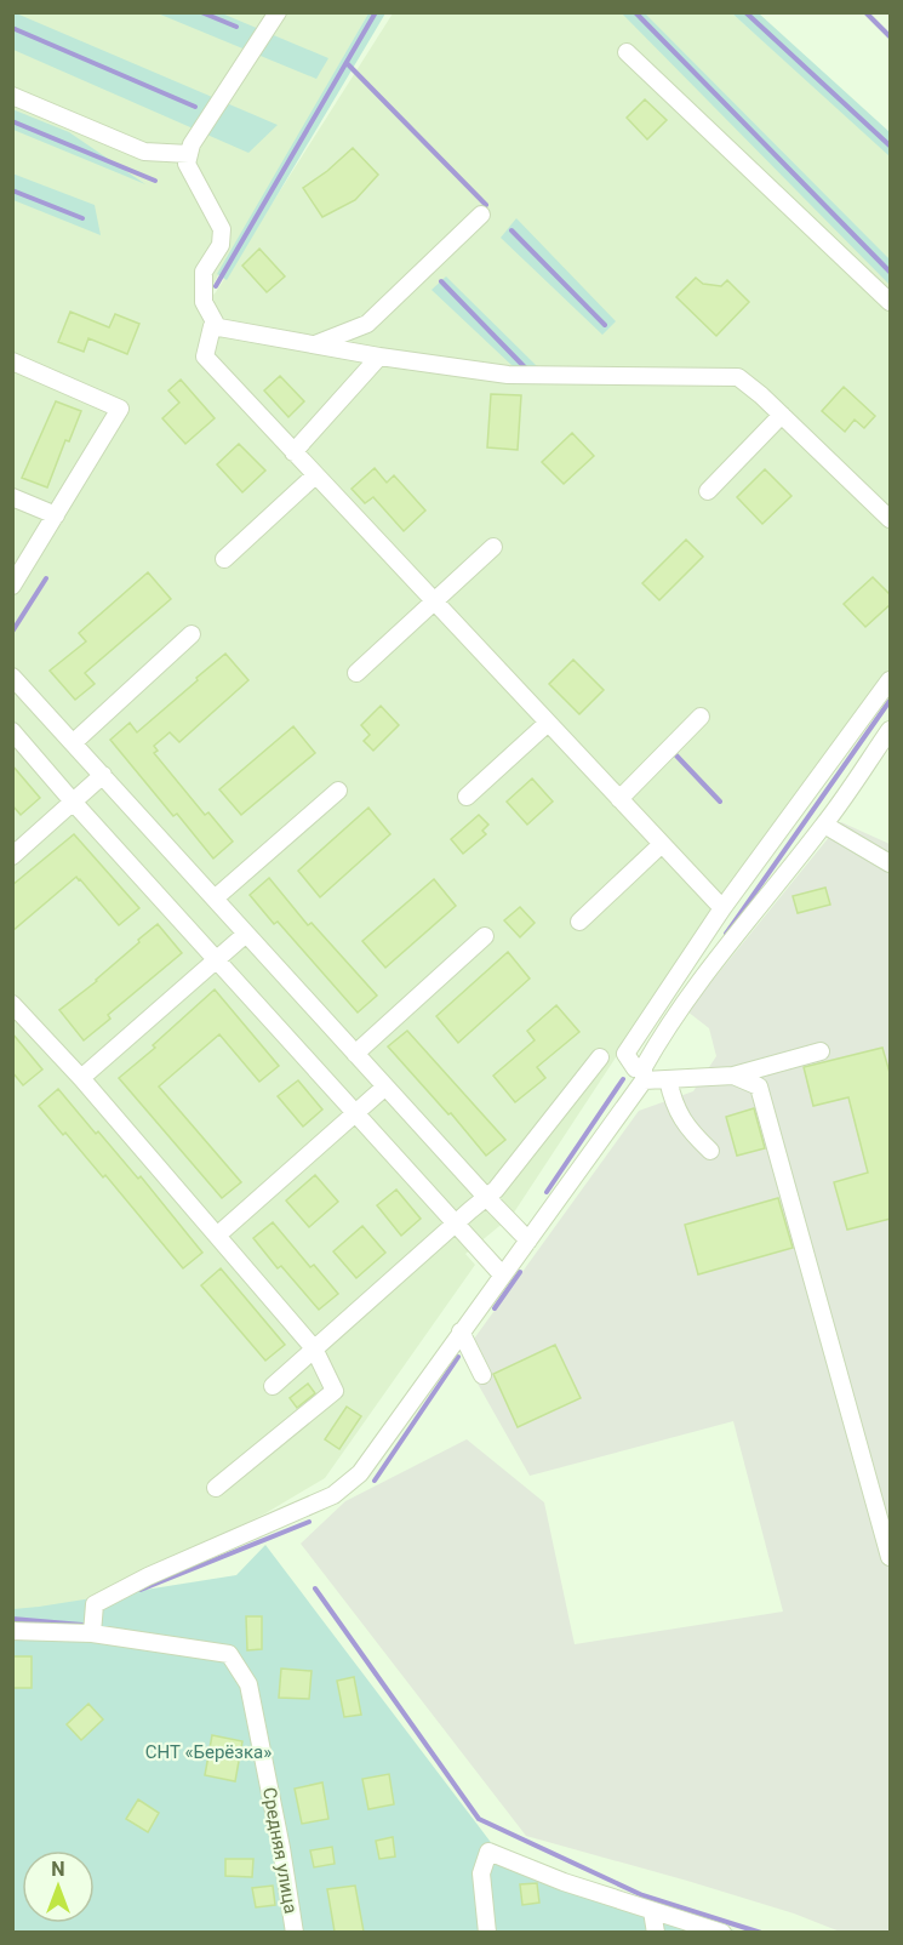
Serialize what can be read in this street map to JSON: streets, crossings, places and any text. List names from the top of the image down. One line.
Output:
{"streets":{"street":["Средняя улица"]},"parks":["СНТ «Берёзка»"],"north":"top"}
